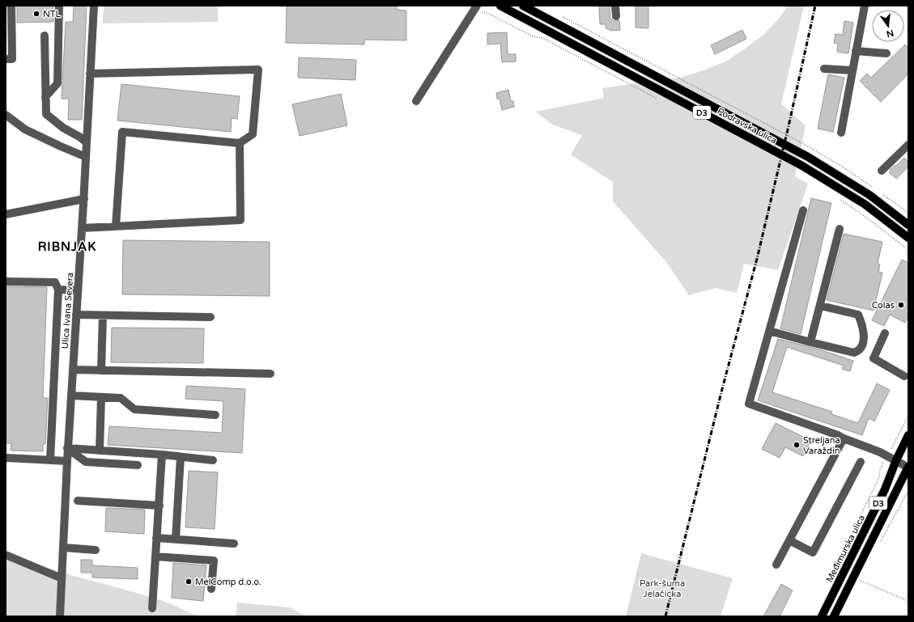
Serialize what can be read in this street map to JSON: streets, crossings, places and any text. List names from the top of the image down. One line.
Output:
{"streets":{"main road":["D3","Podravska ulica","Međimurska ulica"],"street":["Ulica Ivana Severa"]},"districts":["RIBNJAK"],"parks":["Park-šuma Jelačićka"],"places":["NTL","Colas","Streljana Varaždin","MelComp d.o.o."],"north":"bottom"}
